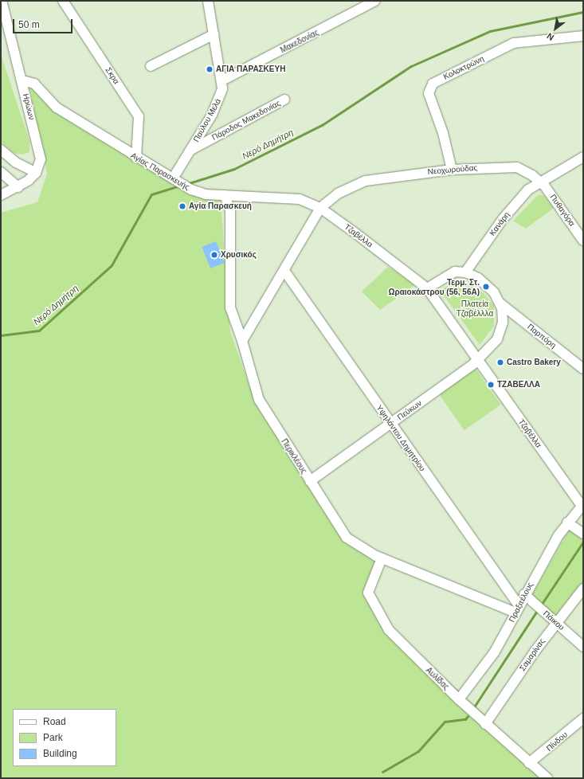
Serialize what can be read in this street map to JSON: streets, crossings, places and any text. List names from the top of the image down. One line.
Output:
{"streets":{"street":["Μακεδονίας","Κολοκτρώνη","Σκρα","Ηρώων","Παύλου Μελά","Πάροδος Μακεδονίας","Νεοχωρούδας","Αγίας Παρασκευής","Πυθαγόρα","Κανάρη","Τζαβέλλα","Παρπόρη","Πεύκων","Υψηλάντου Δημητρίου","Περικλέους","Πραξιτέλους","Πάικου","Σαμαρίνας","Αυλίδας","Πίνδου"]},"crossings":[["Μακεδονίας","Παύλου Μελά"],["Κολοκτρώνη","Νεοχωρούδας"],["Σκρα","Αγίας Παρασκευής"],["Ηρώων","Αγίας Παρασκευής"],["Παύλου Μελά","Πάροδος Μακεδονίας"],["Παύλου Μελά","Αγίας Παρασκευής"],["Νεοχωρούδας","Αγίας Παρασκευής"],["Νεοχωρούδας","Πυθαγόρα"],["Νεοχωρούδας","Κανάρη"],["Νεοχωρούδας","Τζαβέλλα"],["Αγίας Παρασκευής","Τζαβέλλα"],["Αγίας Παρασκευής","Περικλέους"],["Πυθαγόρα","Κανάρη"],["Τζαβέλλα","Πεύκων"],["Τζαβέλλα","Πραξιτέλους"],["Πεύκων","Υψηλάντου Δημητρίου"],["Πεύκων","Περικλέους"],["Υψηλάντου Δημητρίου","Περικλέους"],["Υψηλάντου Δημητρίου","Πραξιτέλους"],["Περικλέους","Πραξιτέλους"],["Περικλέους","Αυλίδας"],["Πραξιτέλους","Πάικου"],["Πραξιτέλους","Αυλίδας"],["Πάικου","Σαμαρίνας"],["Σαμαρίνας","Αυλίδας"],["Αυλίδας","Πίνδου"]],"water":["Νερό Δημήτρη"],"parks":["Πλατεία Τζαβέλλλα"],"places":["ΑΓΙΑ ΠΑΡΑΣΚΕΥΗ","Αγία Παρασκευή","Χρυσικός","Τερμ. Στ. Ωραιοκάστρου (56, 56Α)","Castro Bakery","ΤΖΑΒΕΛΛΑ"],"legend":["Road","Park","Building"],"scale_bar":"50 m","north":"bottom left"}
